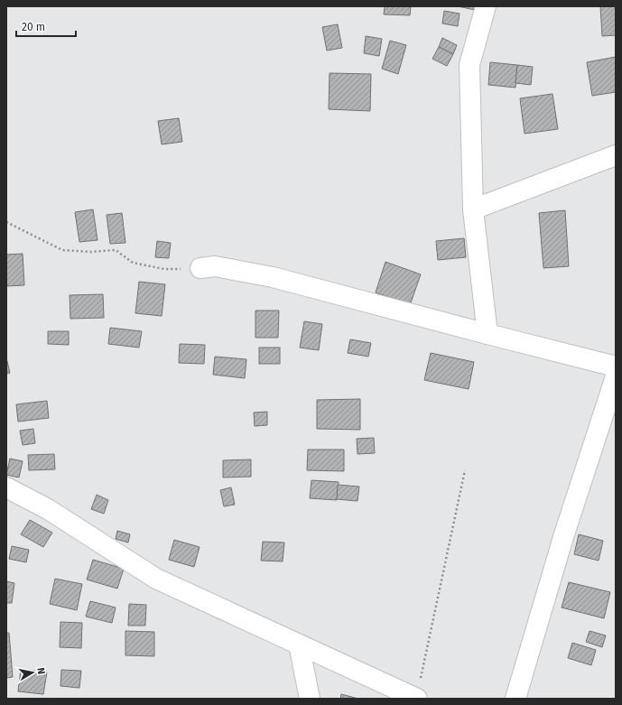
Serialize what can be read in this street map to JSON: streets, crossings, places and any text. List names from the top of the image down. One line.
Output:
{"scale_bar":"20 m","north":"right"}
